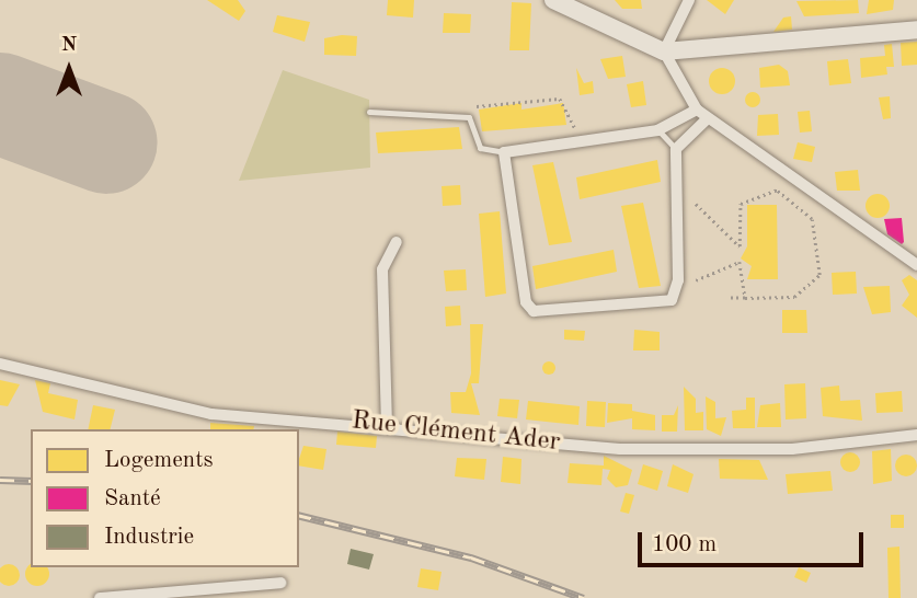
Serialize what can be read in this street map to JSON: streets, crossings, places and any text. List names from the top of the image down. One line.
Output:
{"streets":{"street":["Rue Clément Ader"]},"legend":["Logements","Santé","Industrie"],"scale_bar":"100 m","north":"top"}
